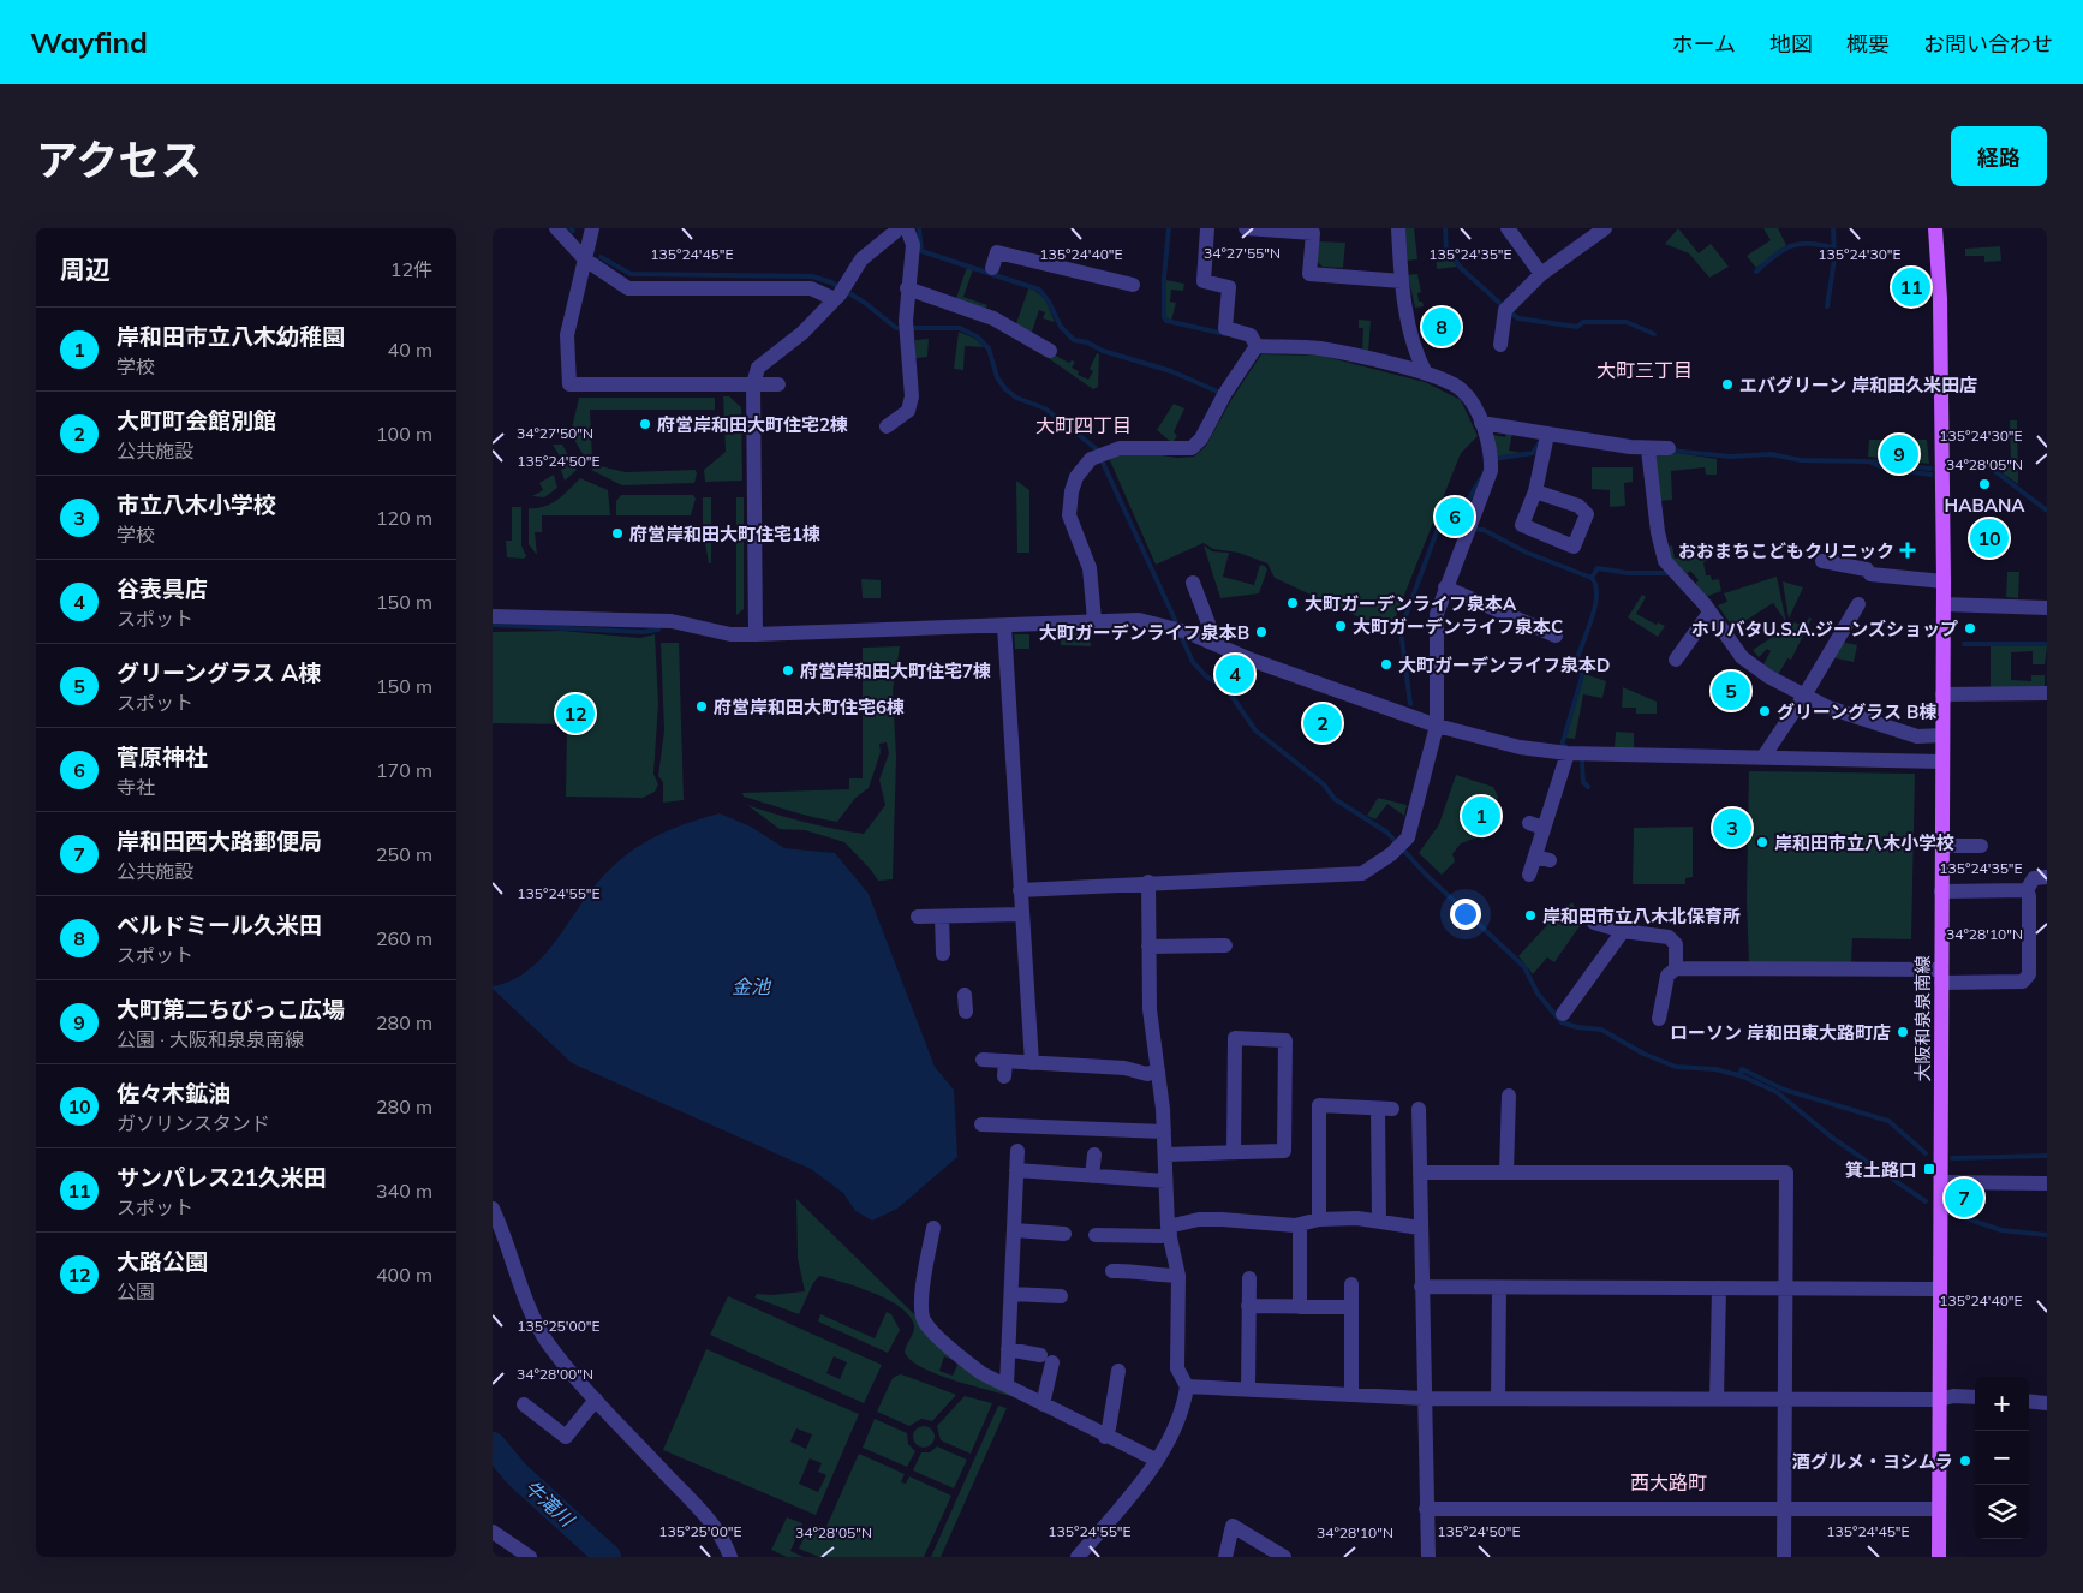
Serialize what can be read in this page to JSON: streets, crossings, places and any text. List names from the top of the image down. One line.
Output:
{"streets":{"main road":["大阪和泉泉南線"]},"districts":["大町三丁目","大町四丁目","西大路町"],"water":["金池","牛滝川"],"places":{"other":["エバグリーン 岸和田久米田店","府営岸和田大町住宅2棟","HABANA","府営岸和田大町住宅1棟","大町ガーデンライフ泉本A","大町ガーデンライフ泉本C","ホリバタU.S.A.ジーンズショップ","大町ガーデンライフ泉本B","大町ガーデンライフ泉本D","府営岸和田大町住宅7棟","府営岸和田大町住宅6棟","グリーングラス B棟","岸和田市立八木小学校","岸和田市立八木北保育所","ローソン 岸和田東大路町店","酒グルメ・ヨシムラ"],"health":["おおまちこどもクリニック"],"transit":["箕土路口"]},"page":{"header":"Wayfind","nav":["ホーム","地図","概要","お問い合わせ"],"title":"アクセス","buttons":"経路","heading":["周辺","12件"],"pins":["11","8","9","6","10","4","5","12","2","1","3","7"],"list":[{"mark":"1","name":"岸和田市立八木幼稚園","note":"学校","value":"40 m"},{"mark":"2","name":"大町町会館別館","note":"公共施設","value":"100 m"},{"mark":"3","name":"市立八木小学校","note":"学校","value":"120 m"},{"mark":"4","name":"谷表具店","note":"スポット","value":"150 m"},{"mark":"5","name":"グリーングラス A棟","note":"スポット","value":"150 m"},{"mark":"6","name":"菅原神社","note":"寺社","value":"170 m"},{"mark":"7","name":"岸和田西大路郵便局","note":"公共施設","value":"250 m"},{"mark":"8","name":"ベルドミール久米田","note":"スポット","value":"260 m"},{"mark":"9","name":"大町第二ちびっこ広場","note":"公園 · 大阪和泉泉南線","value":"280 m"},{"mark":"10","name":"佐々木鉱油","note":"ガソリンスタンド","value":"280 m"},{"mark":"11","name":"サンパレス21久米田","note":"スポット","value":"340 m"},{"mark":"12","name":"大路公園","note":"公園","value":"400 m"}],"map_buttons":["+","−"]},"coordinates":["34°27'55\"N","135°24'45\"E","135°24'40\"E","135°24'35\"E","135°24'30\"E","34°27'50\"N","135°24'50\"E","34°28'05\"N","135°24'55\"E","34°28'10\"N","135°25'00\"E","34°28'00\"N"]}
